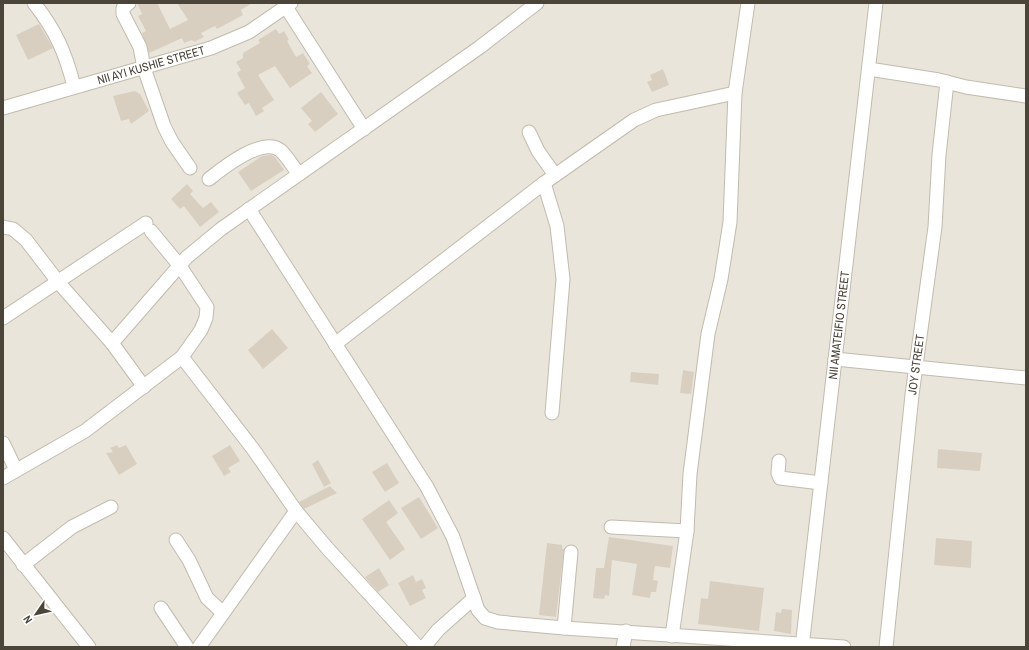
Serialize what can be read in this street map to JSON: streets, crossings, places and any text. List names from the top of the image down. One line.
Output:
{"streets":{"street":["NII AYI KUSHIE STREET","NII AMATEIFIO STREET","JOY STREET"]},"north":"bottom left"}
